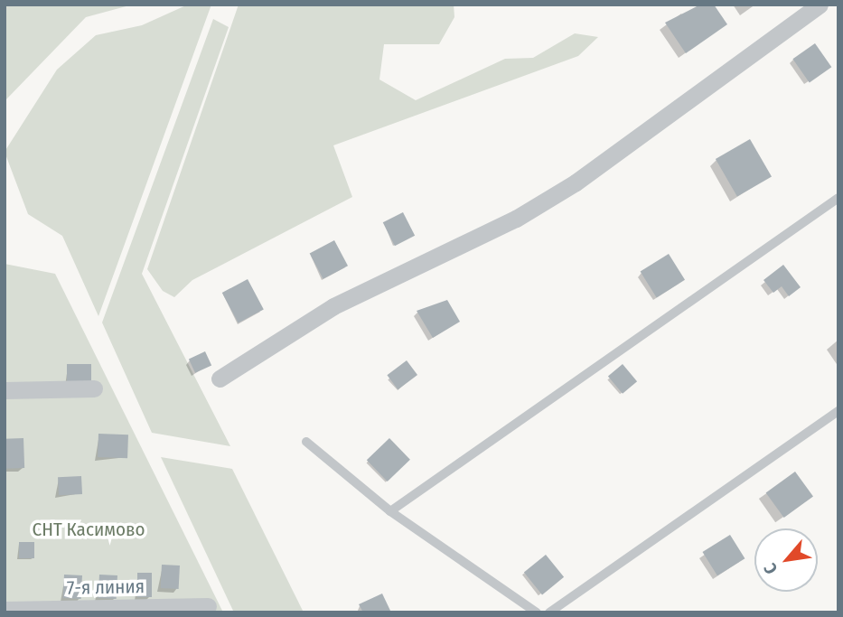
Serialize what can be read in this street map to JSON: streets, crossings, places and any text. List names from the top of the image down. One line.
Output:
{"streets":{"street":["7-я линия"]},"parks":["СНТ Касимово"],"north":"bottom left"}
